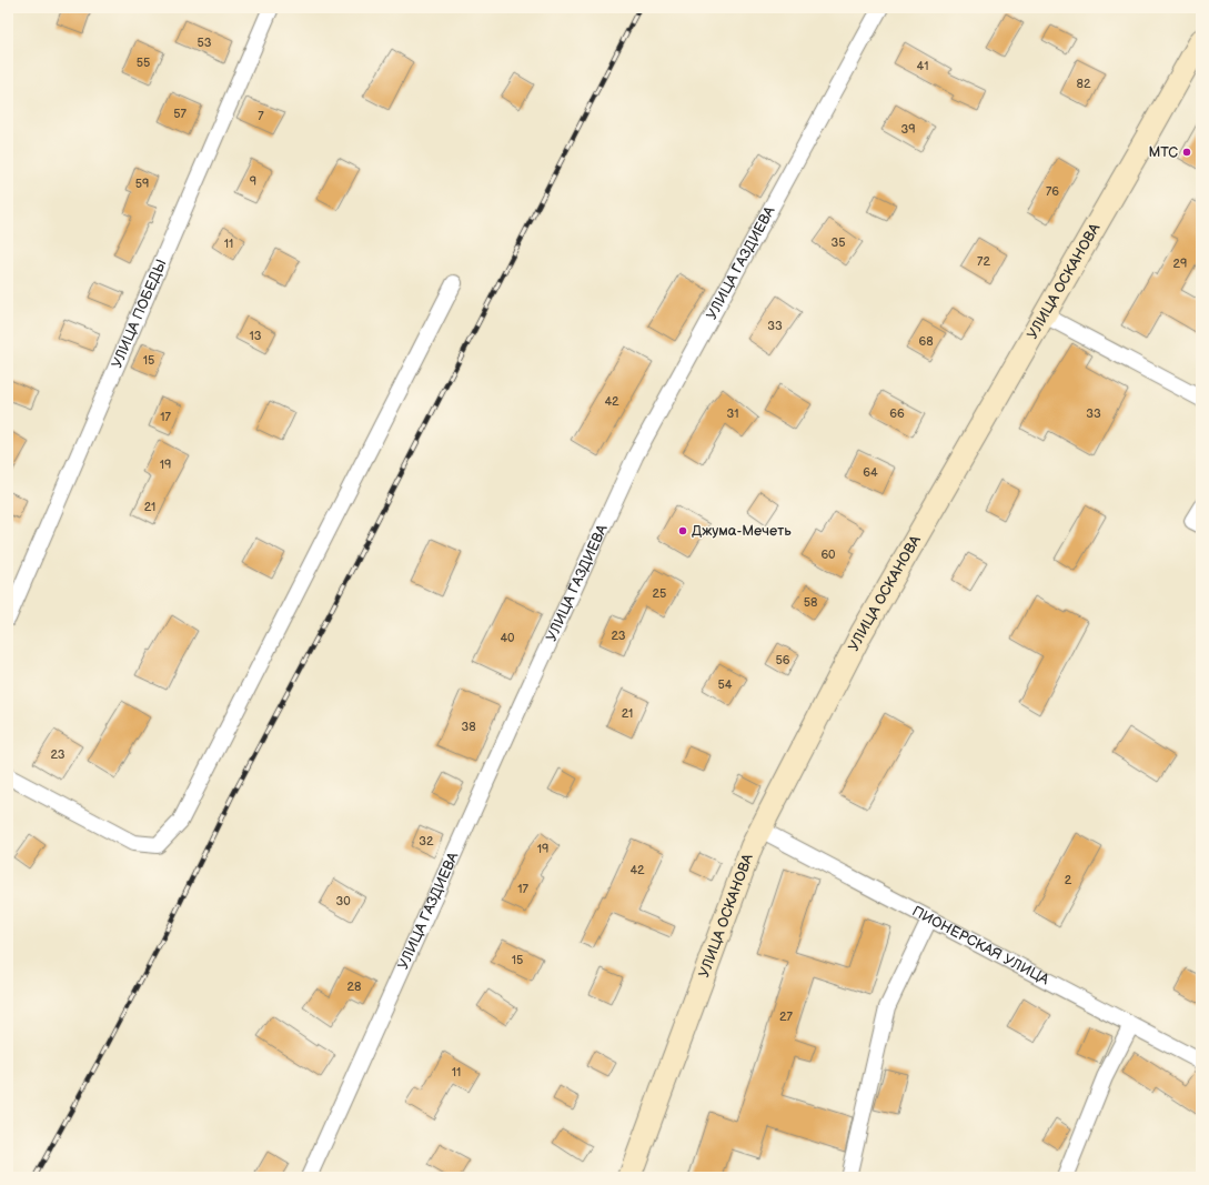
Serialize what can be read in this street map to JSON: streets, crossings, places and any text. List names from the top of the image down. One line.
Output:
{"streets":{"main road":["УЛИЦА ОСКАНОВА"],"street":["УЛИЦА ГАЗДИЕВА","УЛИЦА ПОБЕДЫ","ПИОНЕРСКАЯ УЛИЦА"]},"crossings":[["УЛИЦА ОСКАНОВА","ПИОНЕРСКАЯ УЛИЦА"]],"places":["МТС","Джума-Мечеть"],"house_numbers":["53","55","41","82","57","7","39","9","59","76","35","11","72","29","33","13","68","15","42","31","66","33","17","19","64","21","60","25","58","23","40","56","54","21","38","23","32","19","42","2","17","30","15","28","27","11"]}
